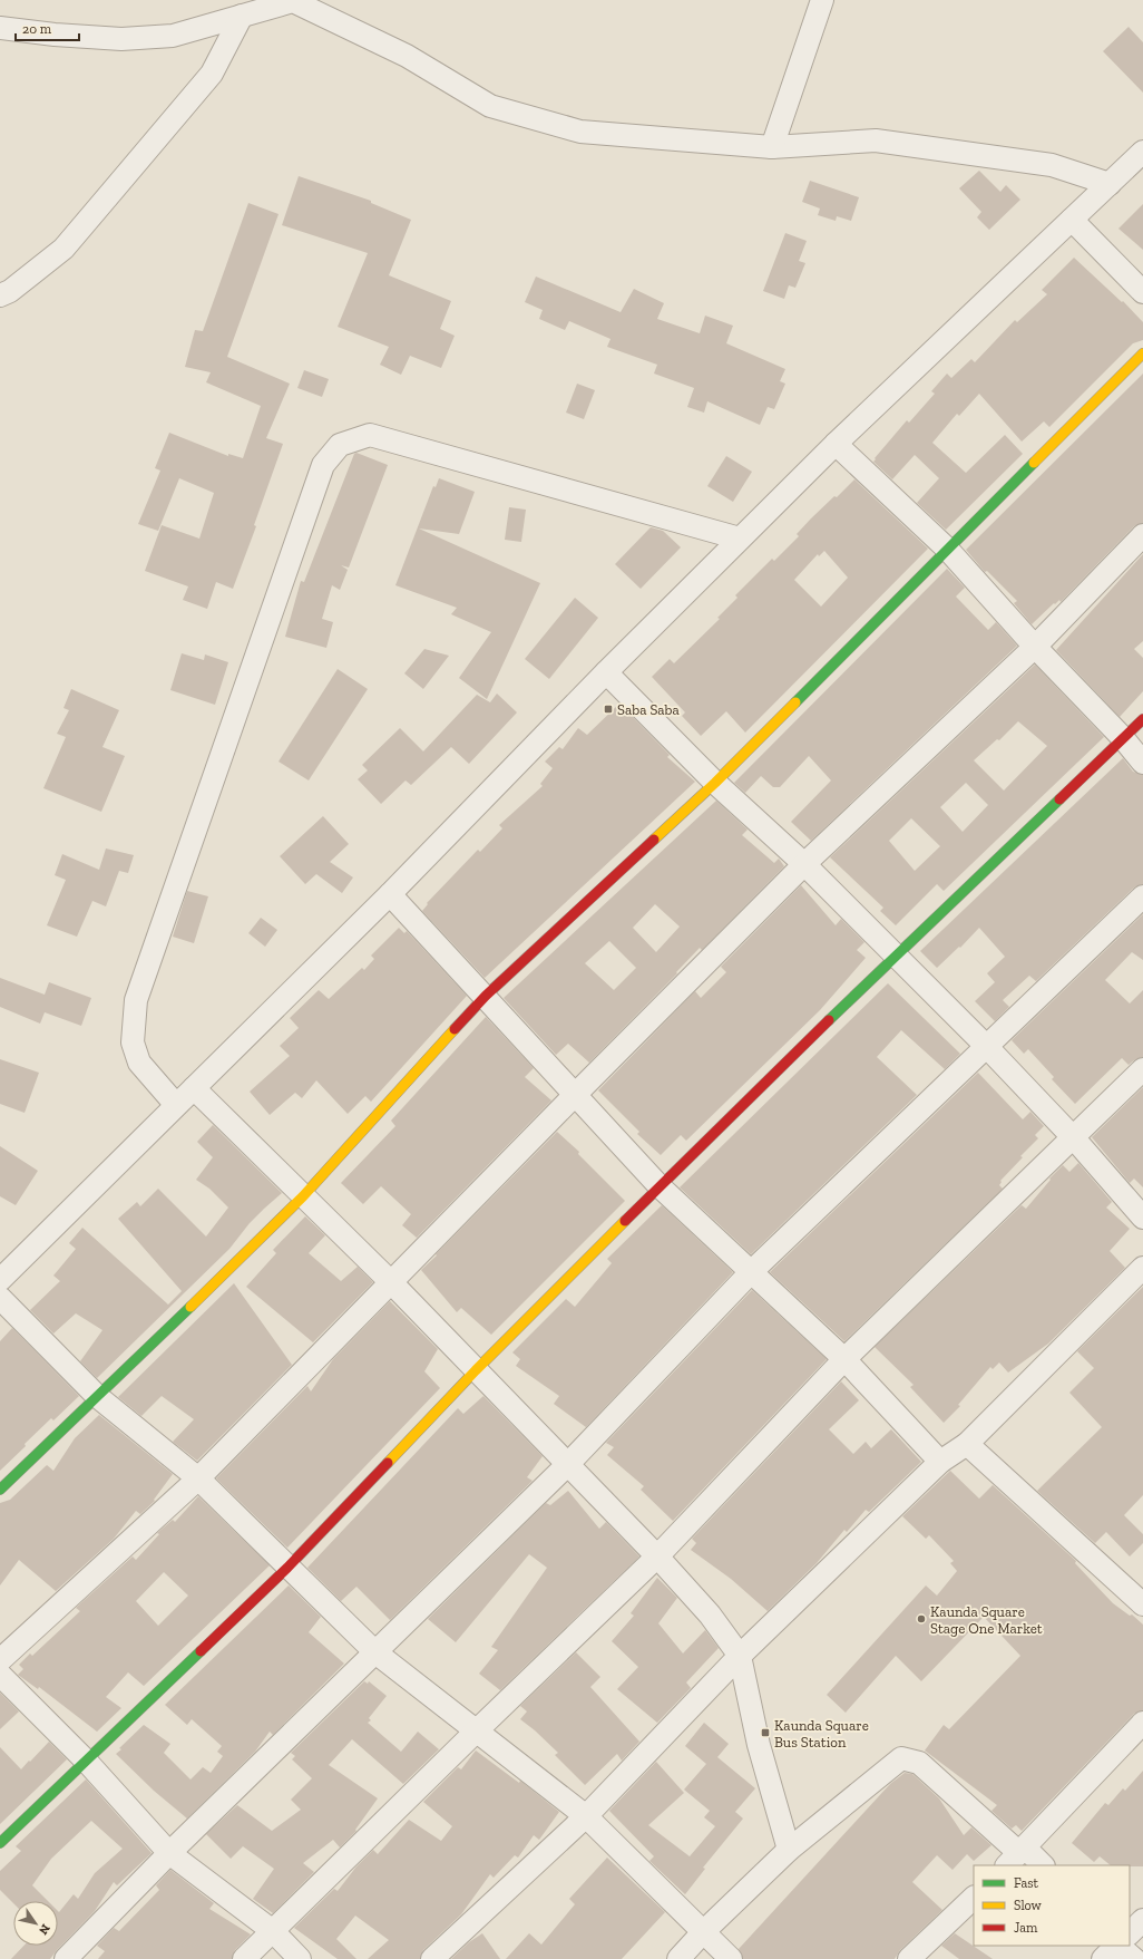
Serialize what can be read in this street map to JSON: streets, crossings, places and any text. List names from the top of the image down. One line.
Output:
{"places":{"transit":["Saba Saba","Kaunda Square Bus Station"],"other":["Kaunda Square Stage One Market"]},"legend":["Fast","Slow","Jam"],"scale_bar":"20 m","north":"bottom right"}
